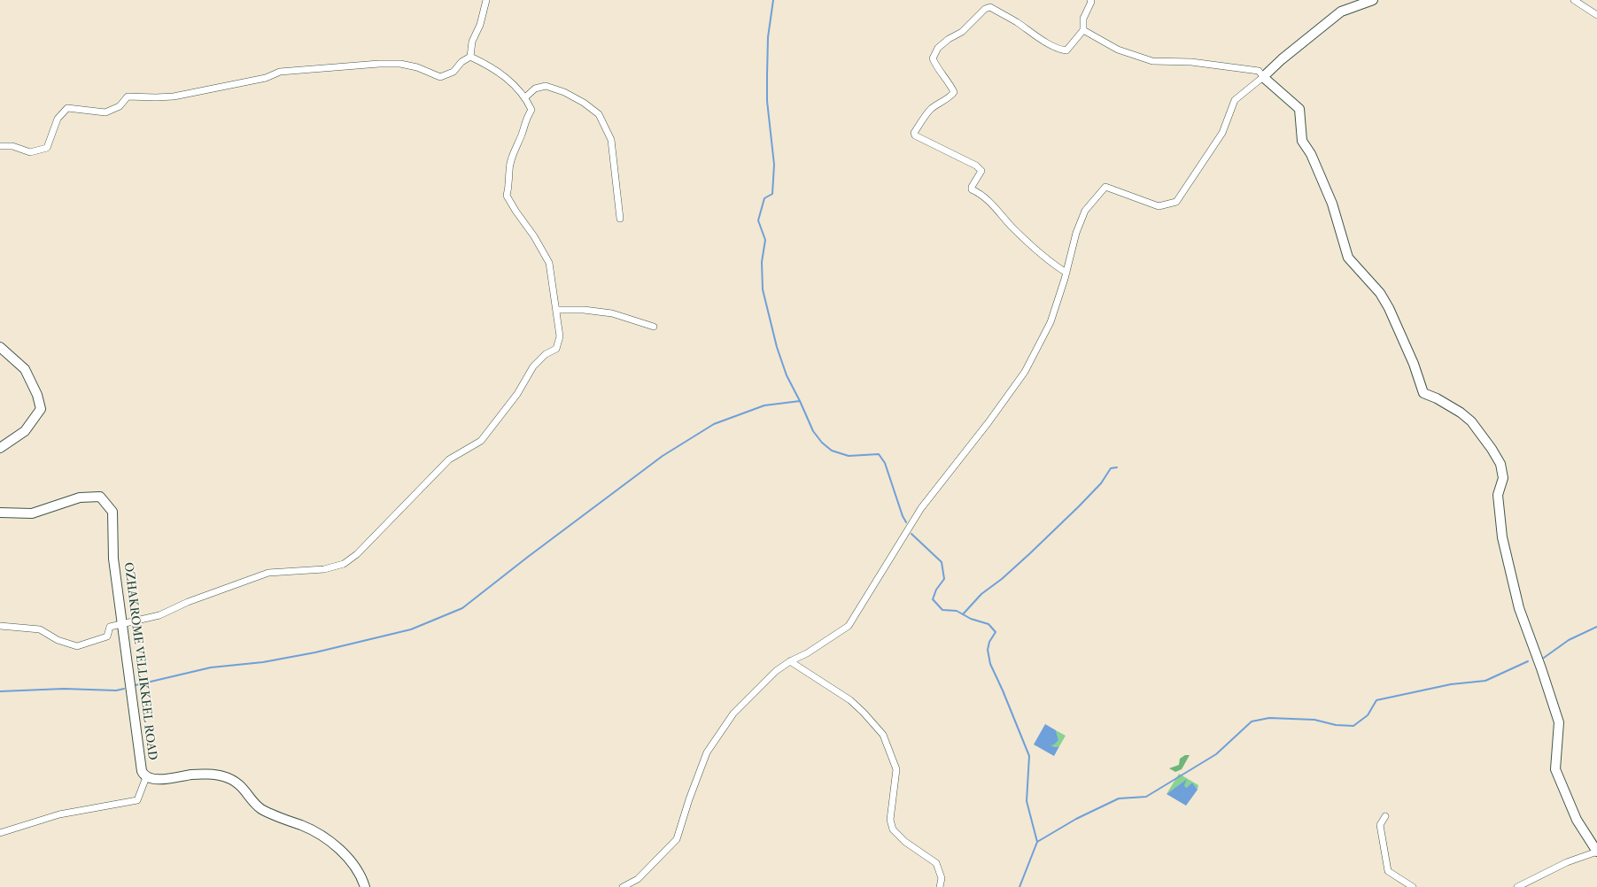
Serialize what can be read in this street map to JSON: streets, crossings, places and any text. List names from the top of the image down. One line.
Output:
{"streets":{"main road":["OZHAKROME VELLIKKEEL ROAD"]}}
